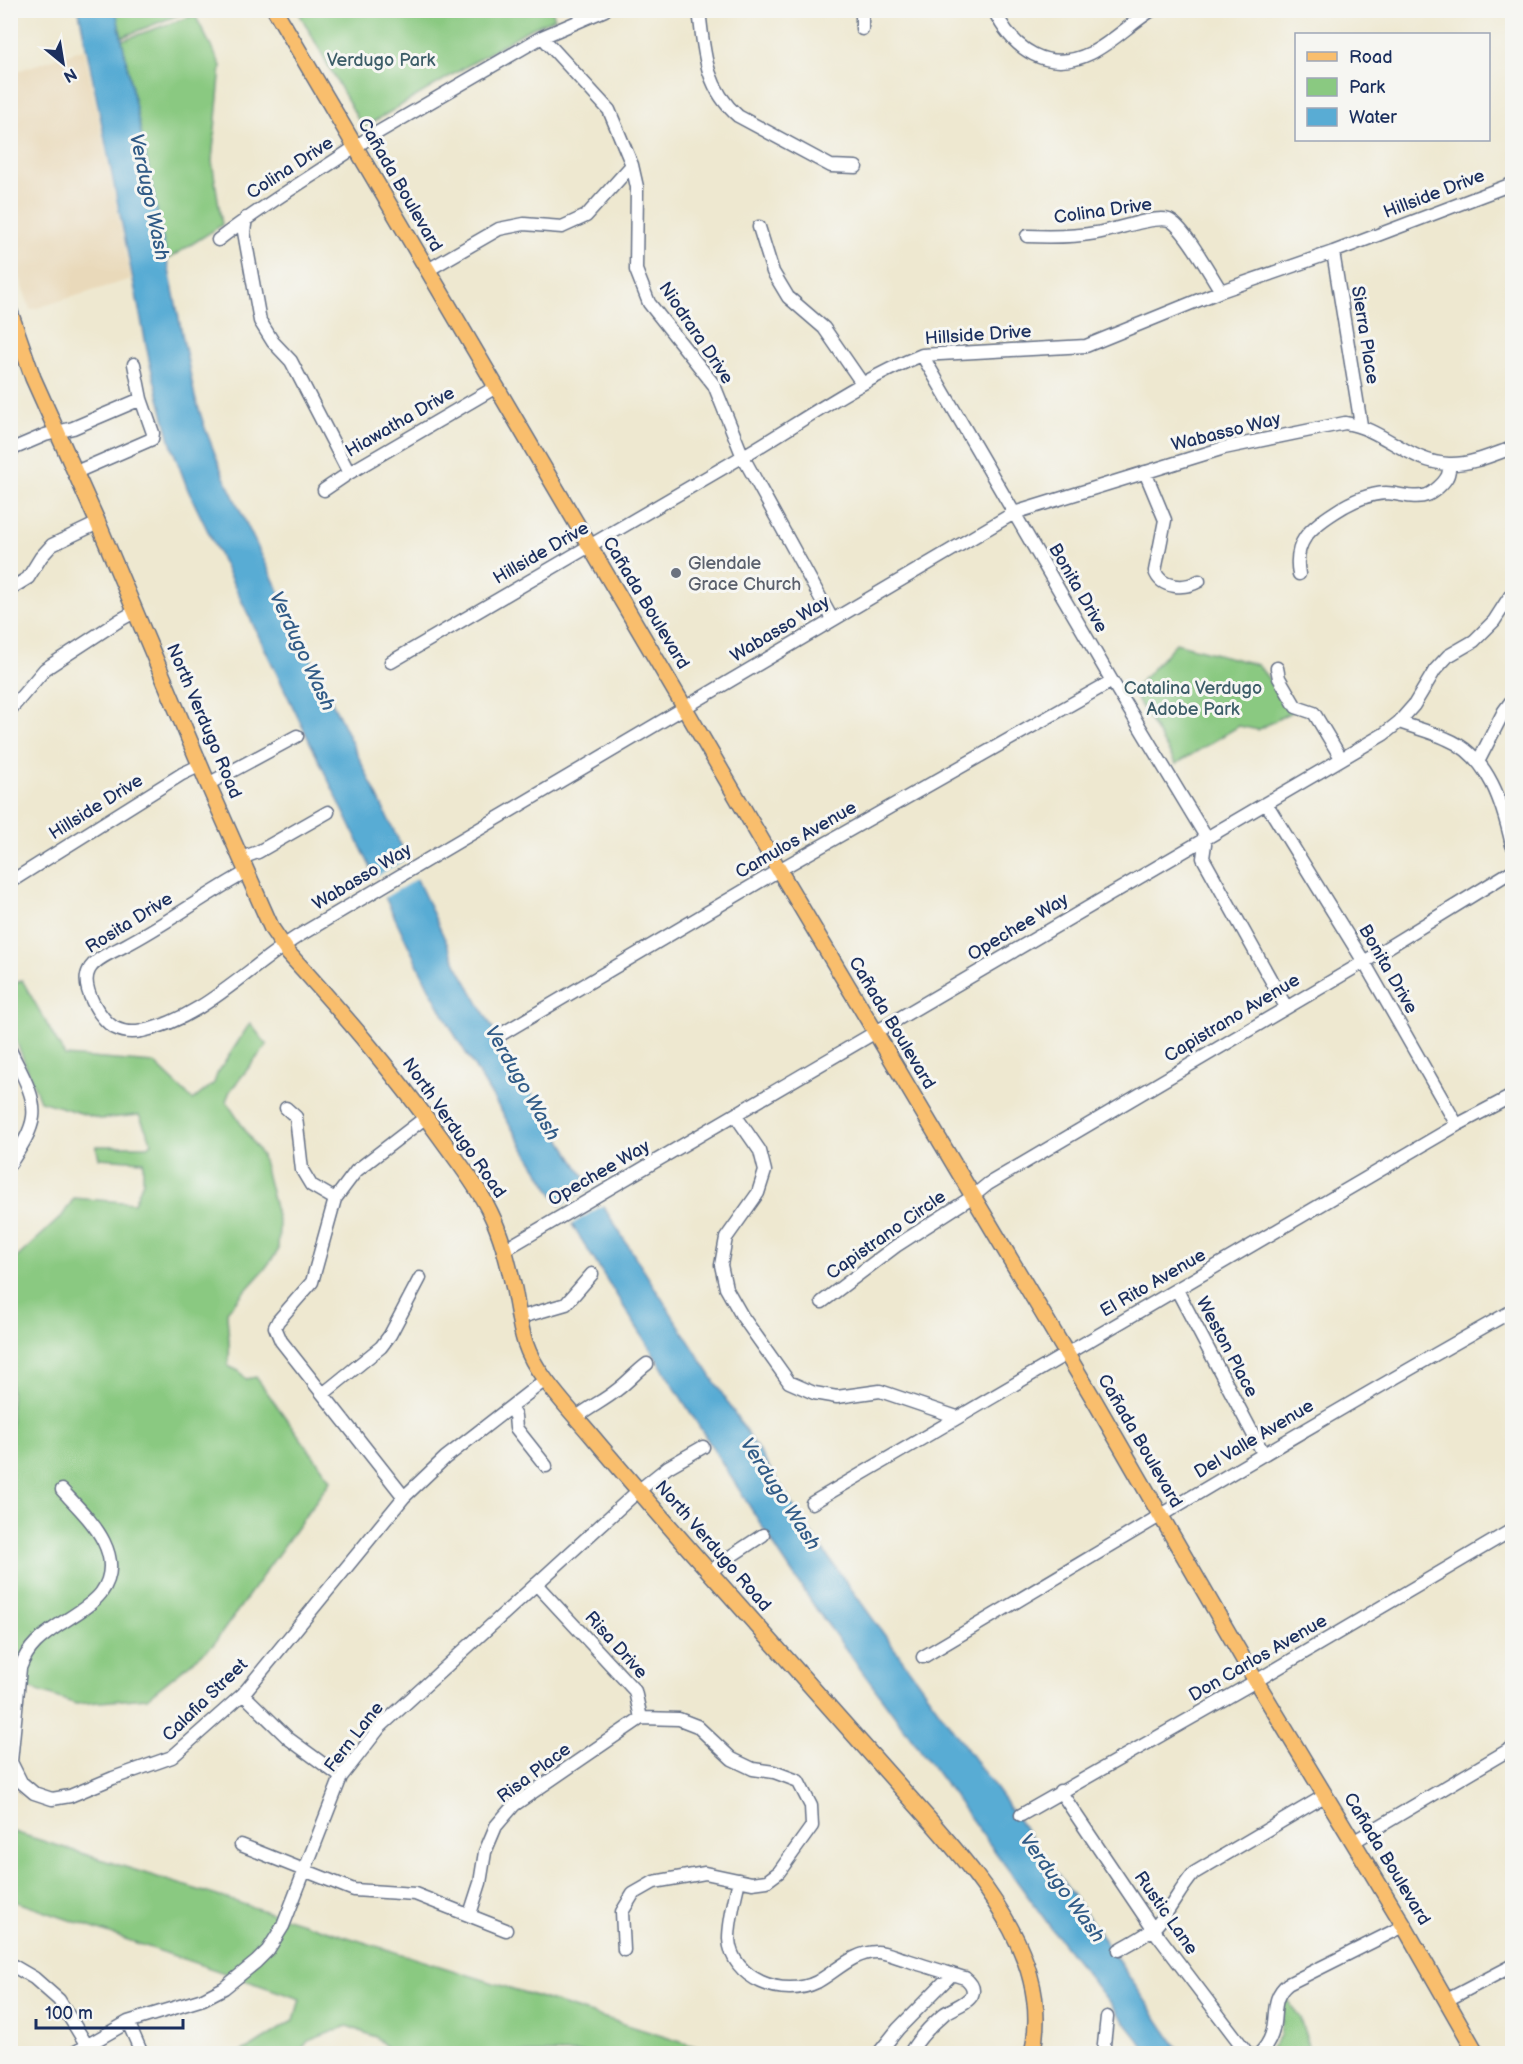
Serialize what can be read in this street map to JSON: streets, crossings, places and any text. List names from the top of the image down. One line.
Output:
{"streets":{"main road":["Cañada Boulevard","North Verdugo Road"],"street":["Colina Drive","Hillside Drive","Niodrara Drive","Sierra Place","Hiawatha Drive","Wabasso Way","Bonita Drive","Camulos Avenue","Rosita Drive","Opechee Way","Capistrano Avenue","Capistrano Circle","El Rito Avenue","Weston Place","Del Valle Avenue","Risa Drive","Don Carlos Avenue","Calafia Street","Fern Lane","Risa Place","Rustic Lane"]},"crossings":[["Colina Drive","Cañada Boulevard"],["Colina Drive","Hillside Drive"],["Colina Drive","Niodrara Drive"],["Colina Drive","Hiawatha Drive"],["Cañada Boulevard","Hillside Drive"],["Cañada Boulevard","Hiawatha Drive"],["Cañada Boulevard","Wabasso Way"],["Cañada Boulevard","Camulos Avenue"],["Cañada Boulevard","Opechee Way"],["Cañada Boulevard","Capistrano Avenue"],["Cañada Boulevard","Capistrano Circle"],["Cañada Boulevard","El Rito Avenue"],["Cañada Boulevard","Del Valle Avenue"],["Cañada Boulevard","Don Carlos Avenue"],["Hillside Drive","Niodrara Drive"],["Hillside Drive","Sierra Place"],["Hillside Drive","Bonita Drive"],["Hillside Drive","North Verdugo Road"],["Niodrara Drive","Wabasso Way"],["Sierra Place","Wabasso Way"],["Wabasso Way","Bonita Drive"],["Wabasso Way","North Verdugo Road"],["Wabasso Way","Rosita Drive"],["Bonita Drive","Camulos Avenue"],["Bonita Drive","Opechee Way"],["Bonita Drive","Capistrano Avenue"],["Bonita Drive","El Rito Avenue"],["North Verdugo Road","Rosita Drive"],["North Verdugo Road","Opechee Way"],["North Verdugo Road","Calafia Street"],["North Verdugo Road","Fern Lane"],["Capistrano Avenue","Capistrano Circle"],["El Rito Avenue","Weston Place"],["Weston Place","Del Valle Avenue"],["Risa Drive","Fern Lane"],["Risa Drive","Risa Place"],["Don Carlos Avenue","Rustic Lane"]],"water":["Verdugo Wash"],"parks":["Verdugo Park","Catalina Verdugo Adobe Park"],"places":["Glendale Grace Church"],"legend":["Road","Park","Water"],"scale_bar":"100 m","north":"bottom right"}
